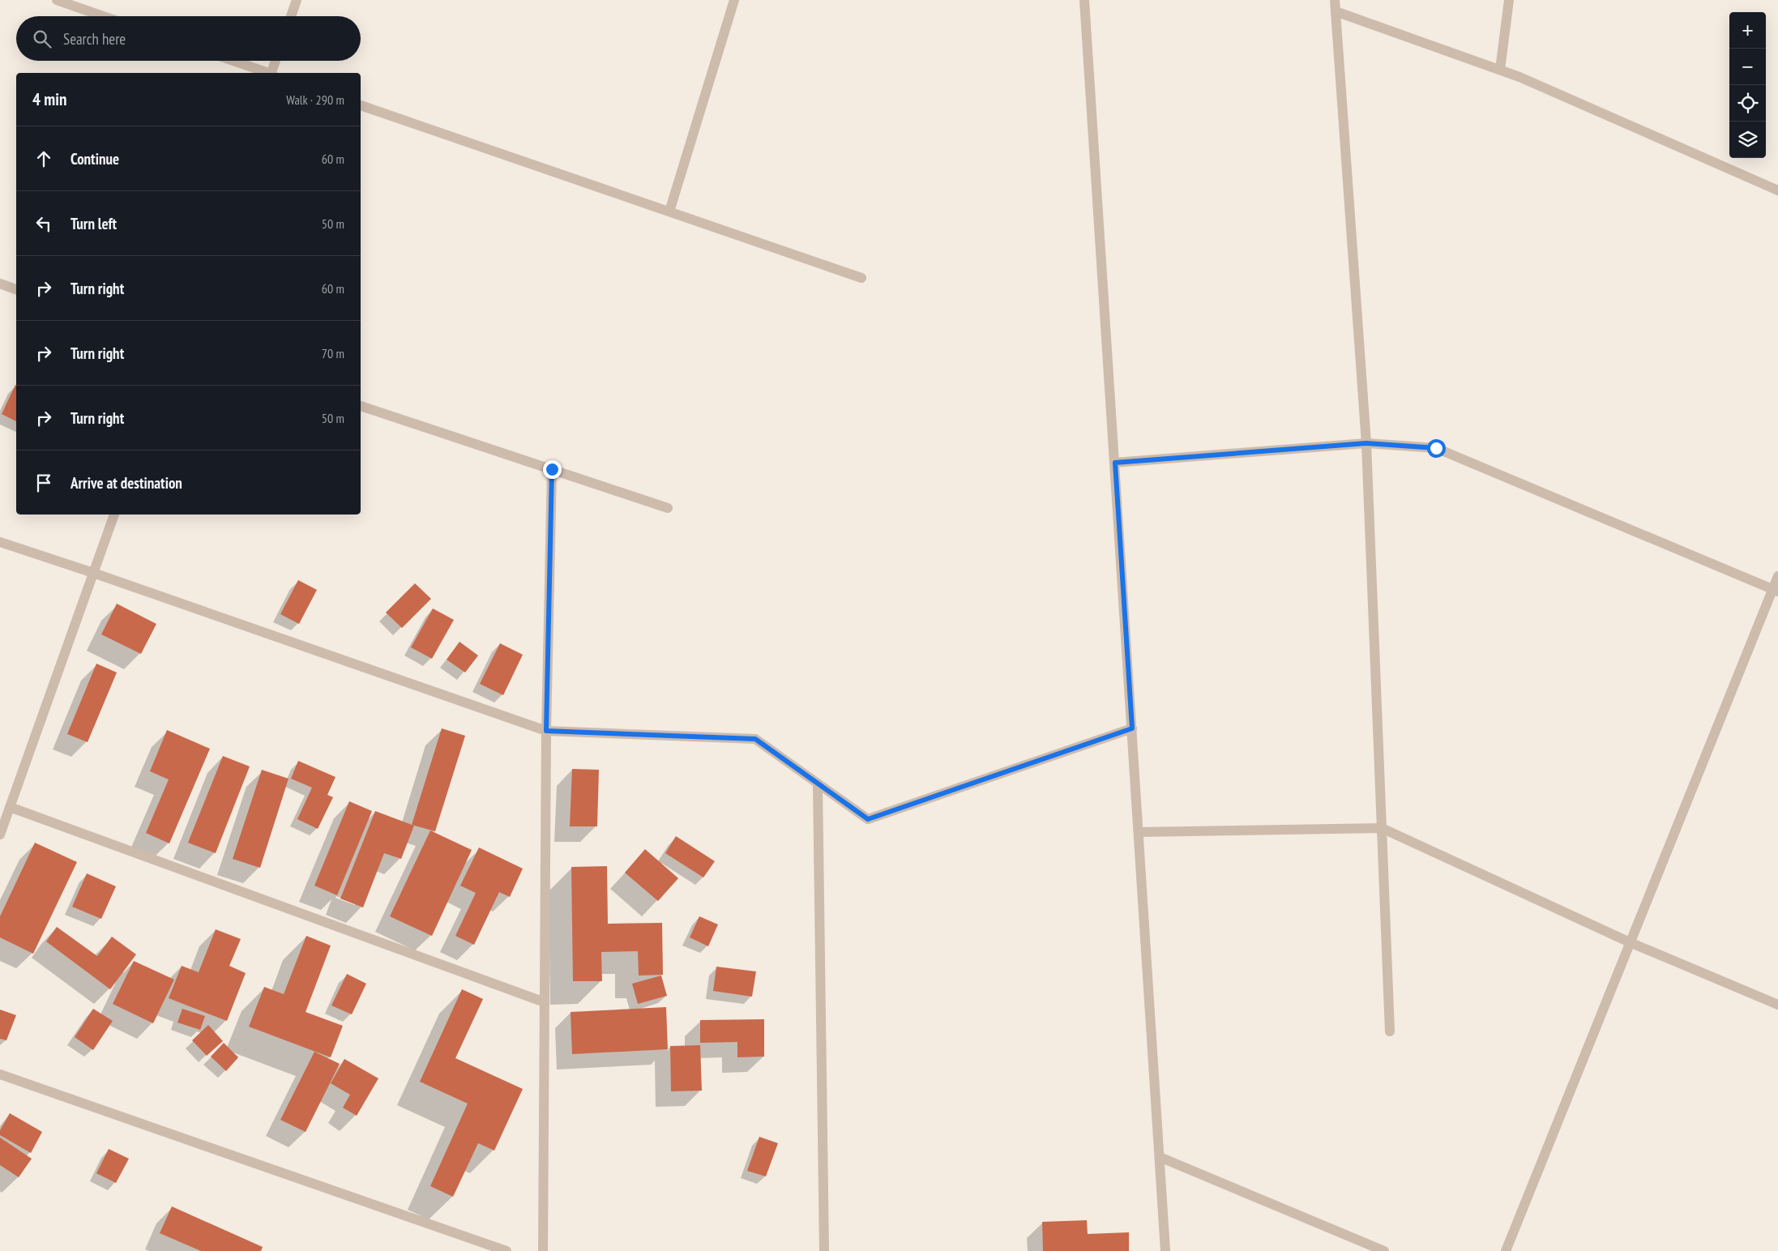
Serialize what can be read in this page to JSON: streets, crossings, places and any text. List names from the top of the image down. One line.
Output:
{"page":{"map_buttons":["+","−"],"search":"Search here","heading":["4 min","Walk · 290 m"],"list":[["Continue","60 m"],["Turn left","50 m"],["Turn right","60 m"],["Turn right","70 m"],["Turn right","50 m"],"Arrive at destination"]}}
